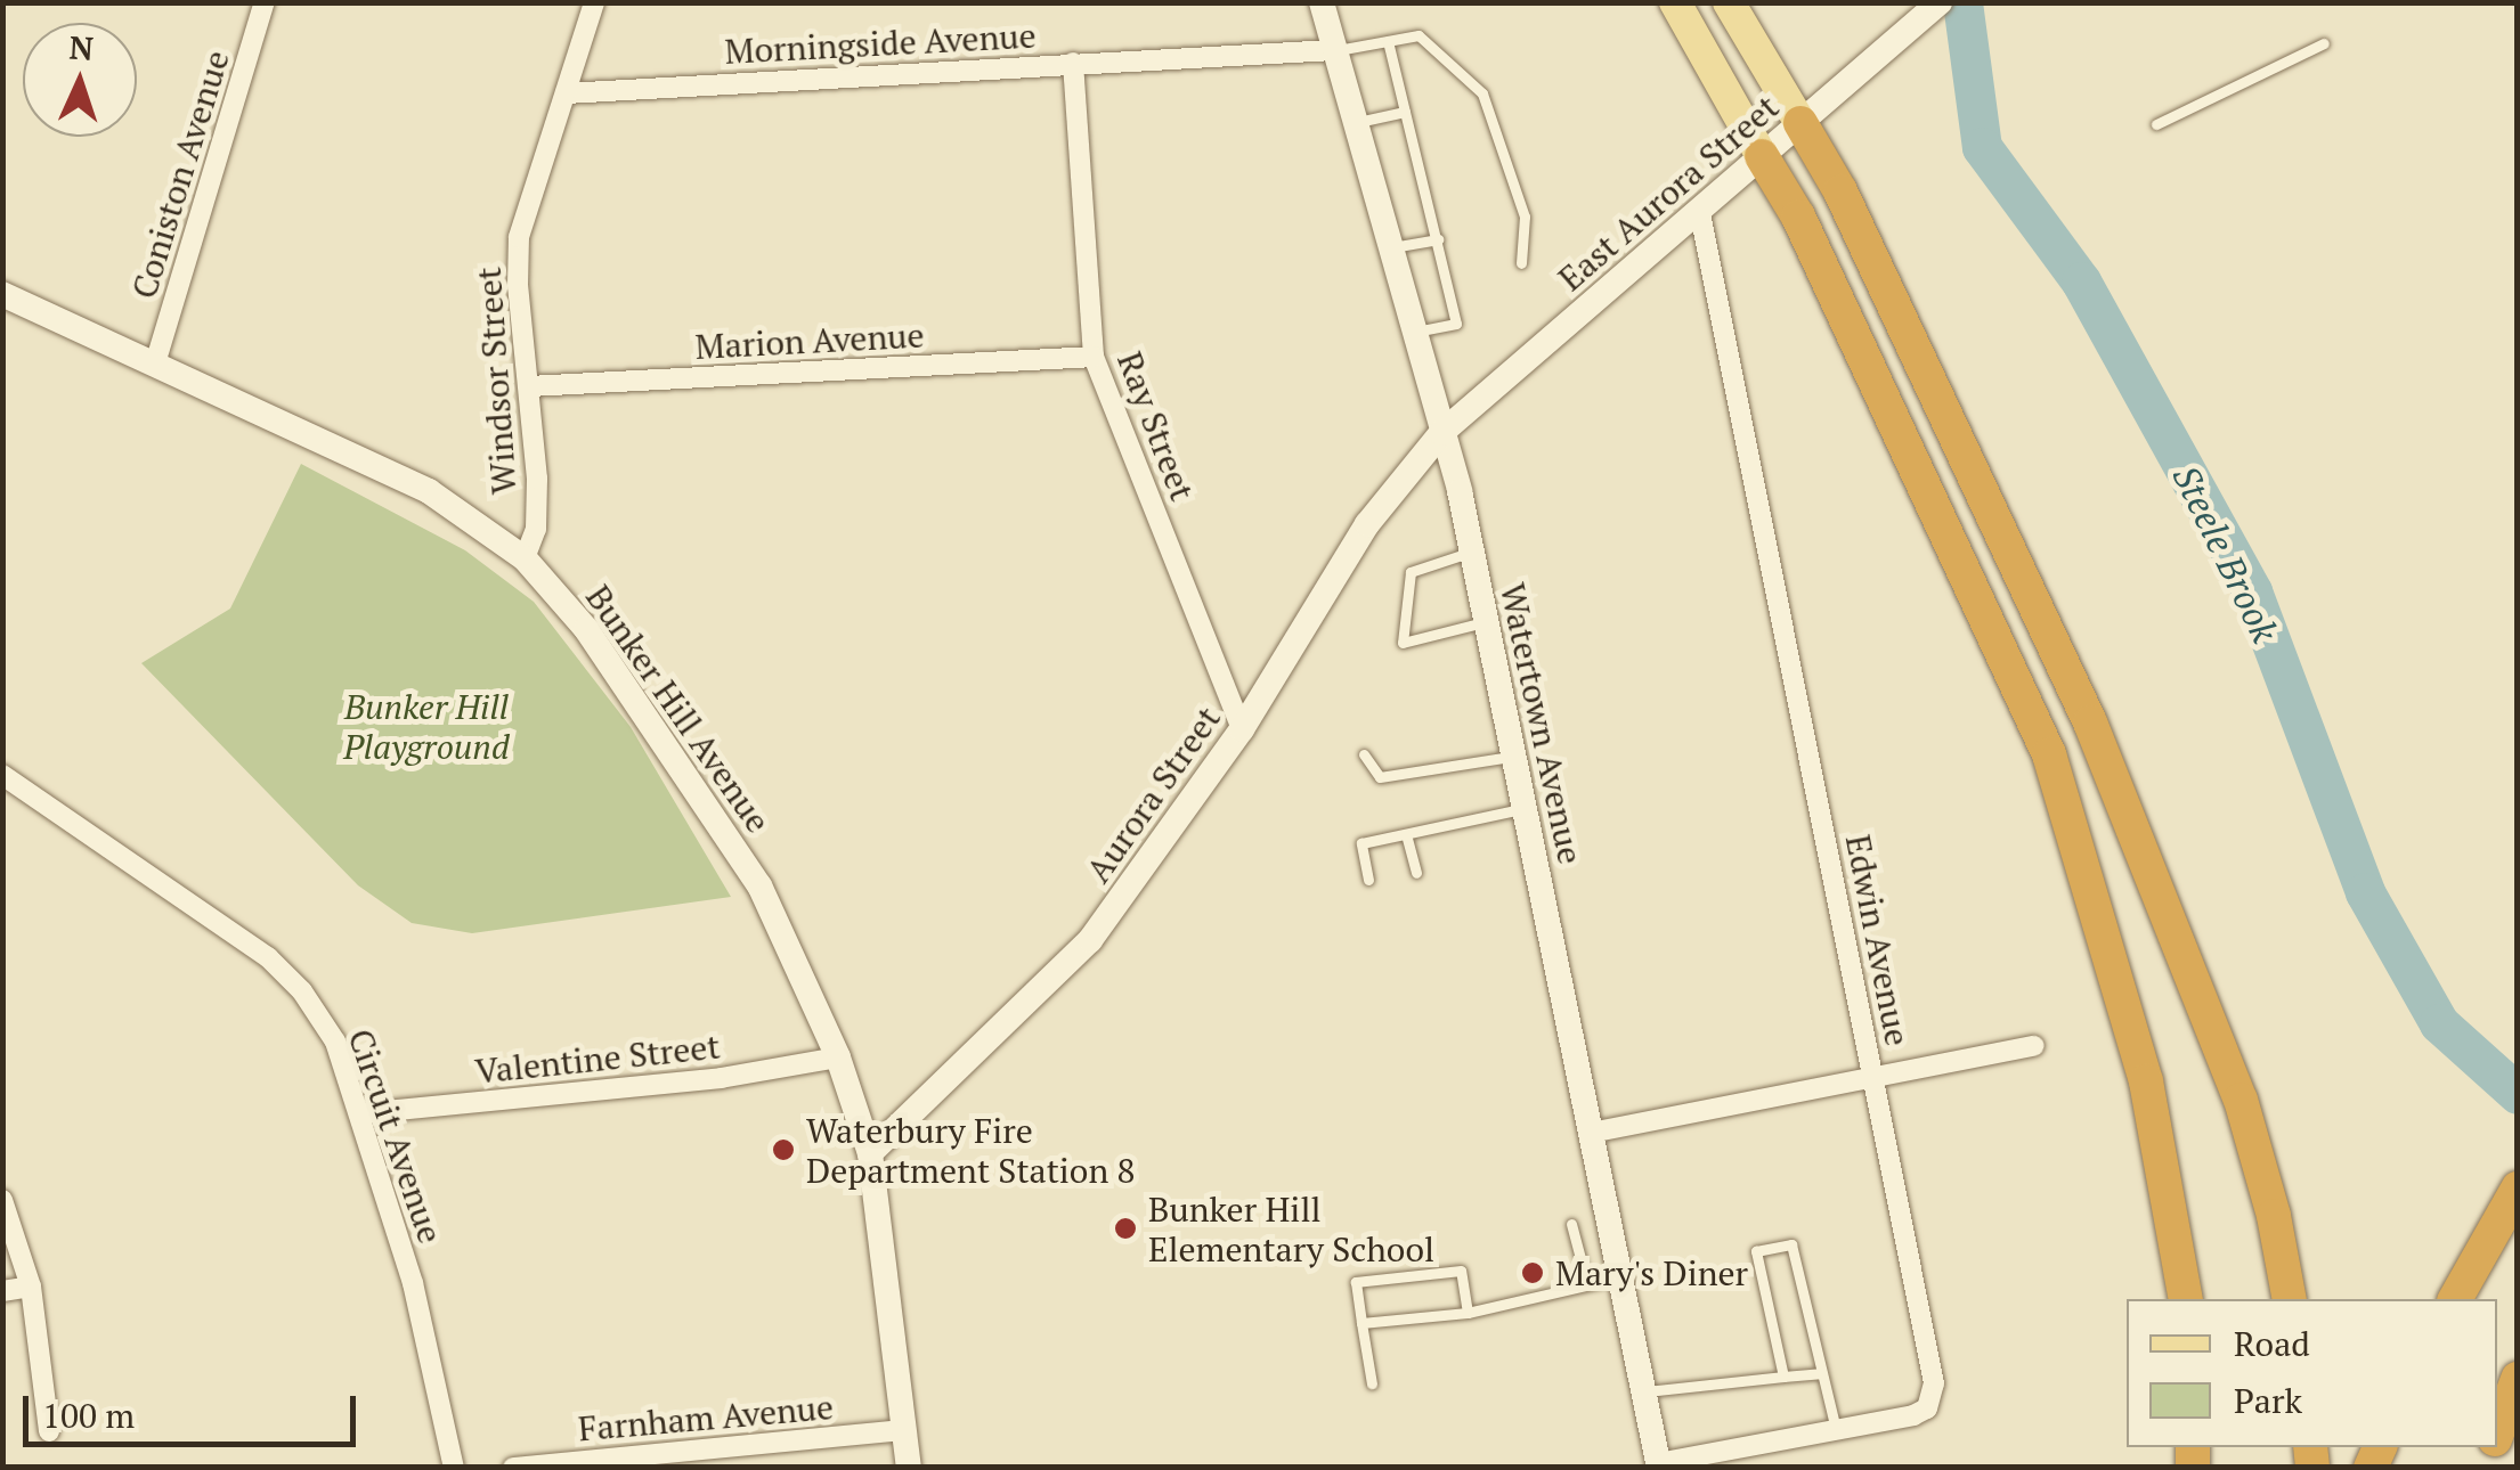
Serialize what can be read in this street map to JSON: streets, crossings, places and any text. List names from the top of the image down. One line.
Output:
{"streets":{"main road":["East Aurora Street","Bunker Hill Avenue","Watertown Avenue","Aurora Street"],"street":["Morningside Avenue","Coniston Avenue","Marion Avenue","Windsor Street","Ray Street","Edwin Avenue","Valentine Street","Circuit Avenue","Farnham Avenue"]},"crossings":[["Morningside Avenue","Windsor Street"],["Morningside Avenue","Ray Street"],["Morningside Avenue","Watertown Avenue"],["Coniston Avenue","Bunker Hill Avenue"],["East Aurora Street","Watertown Avenue"],["East Aurora Street","Aurora Street"],["East Aurora Street","Edwin Avenue"],["Marion Avenue","Windsor Street"],["Marion Avenue","Ray Street"],["Windsor Street","Bunker Hill Avenue"],["Ray Street","Aurora Street"],["Bunker Hill Avenue","Aurora Street"],["Bunker Hill Avenue","Valentine Street"],["Bunker Hill Avenue","Farnham Avenue"],["Watertown Avenue","Aurora Street"],["Watertown Avenue","Edwin Avenue"],["Valentine Street","Circuit Avenue"]],"water":["Steele Brook"],"parks":["Bunker Hill Playground"],"places":["Waterbury Fire Department Station 8","Bunker Hill Elementary School","Mary's Diner"],"legend":["Road","Park"],"scale_bar":"100 m","north":"top"}
